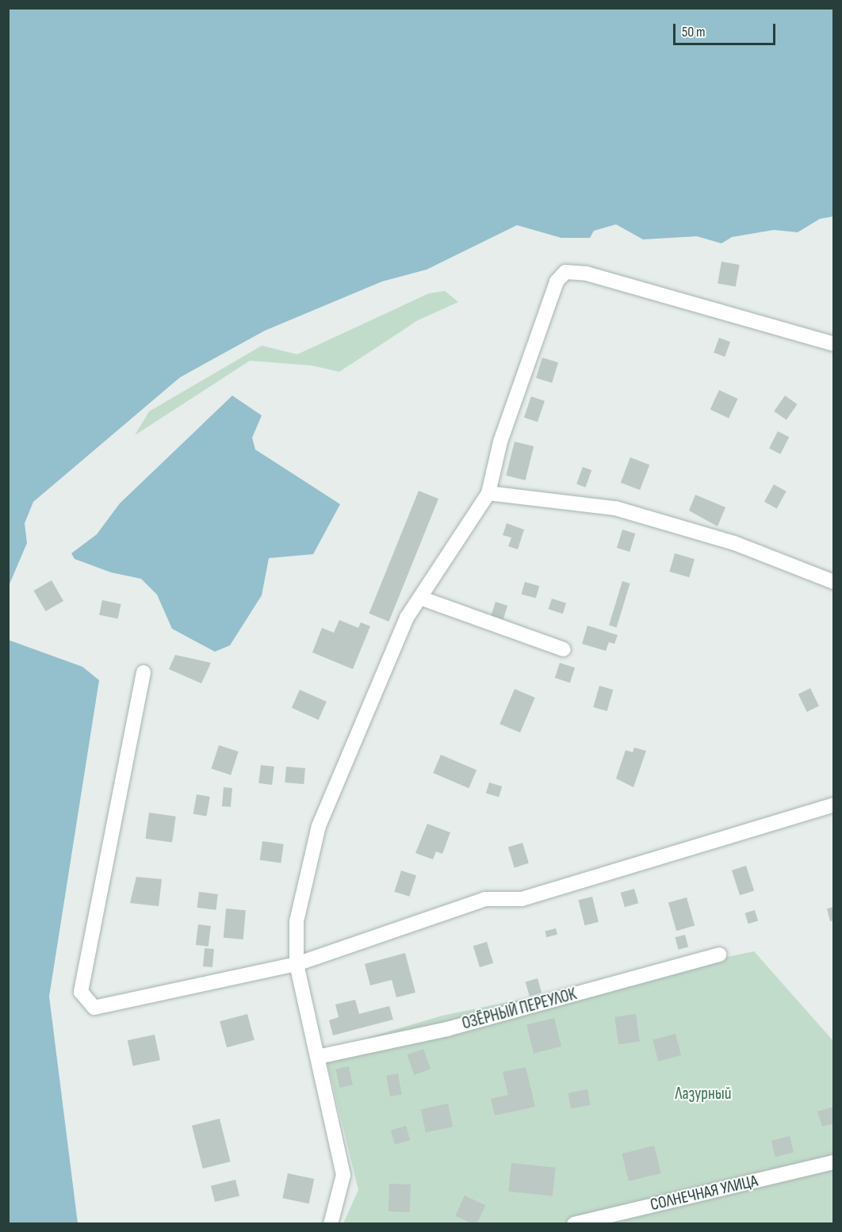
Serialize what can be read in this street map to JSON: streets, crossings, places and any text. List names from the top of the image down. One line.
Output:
{"streets":{"street":["ОЗЁРНЫЙ ПЕРЕУЛОК","СОЛНЕЧНАЯ УЛИЦА"]},"parks":["Лазурный"],"scale_bar":"50 m"}
